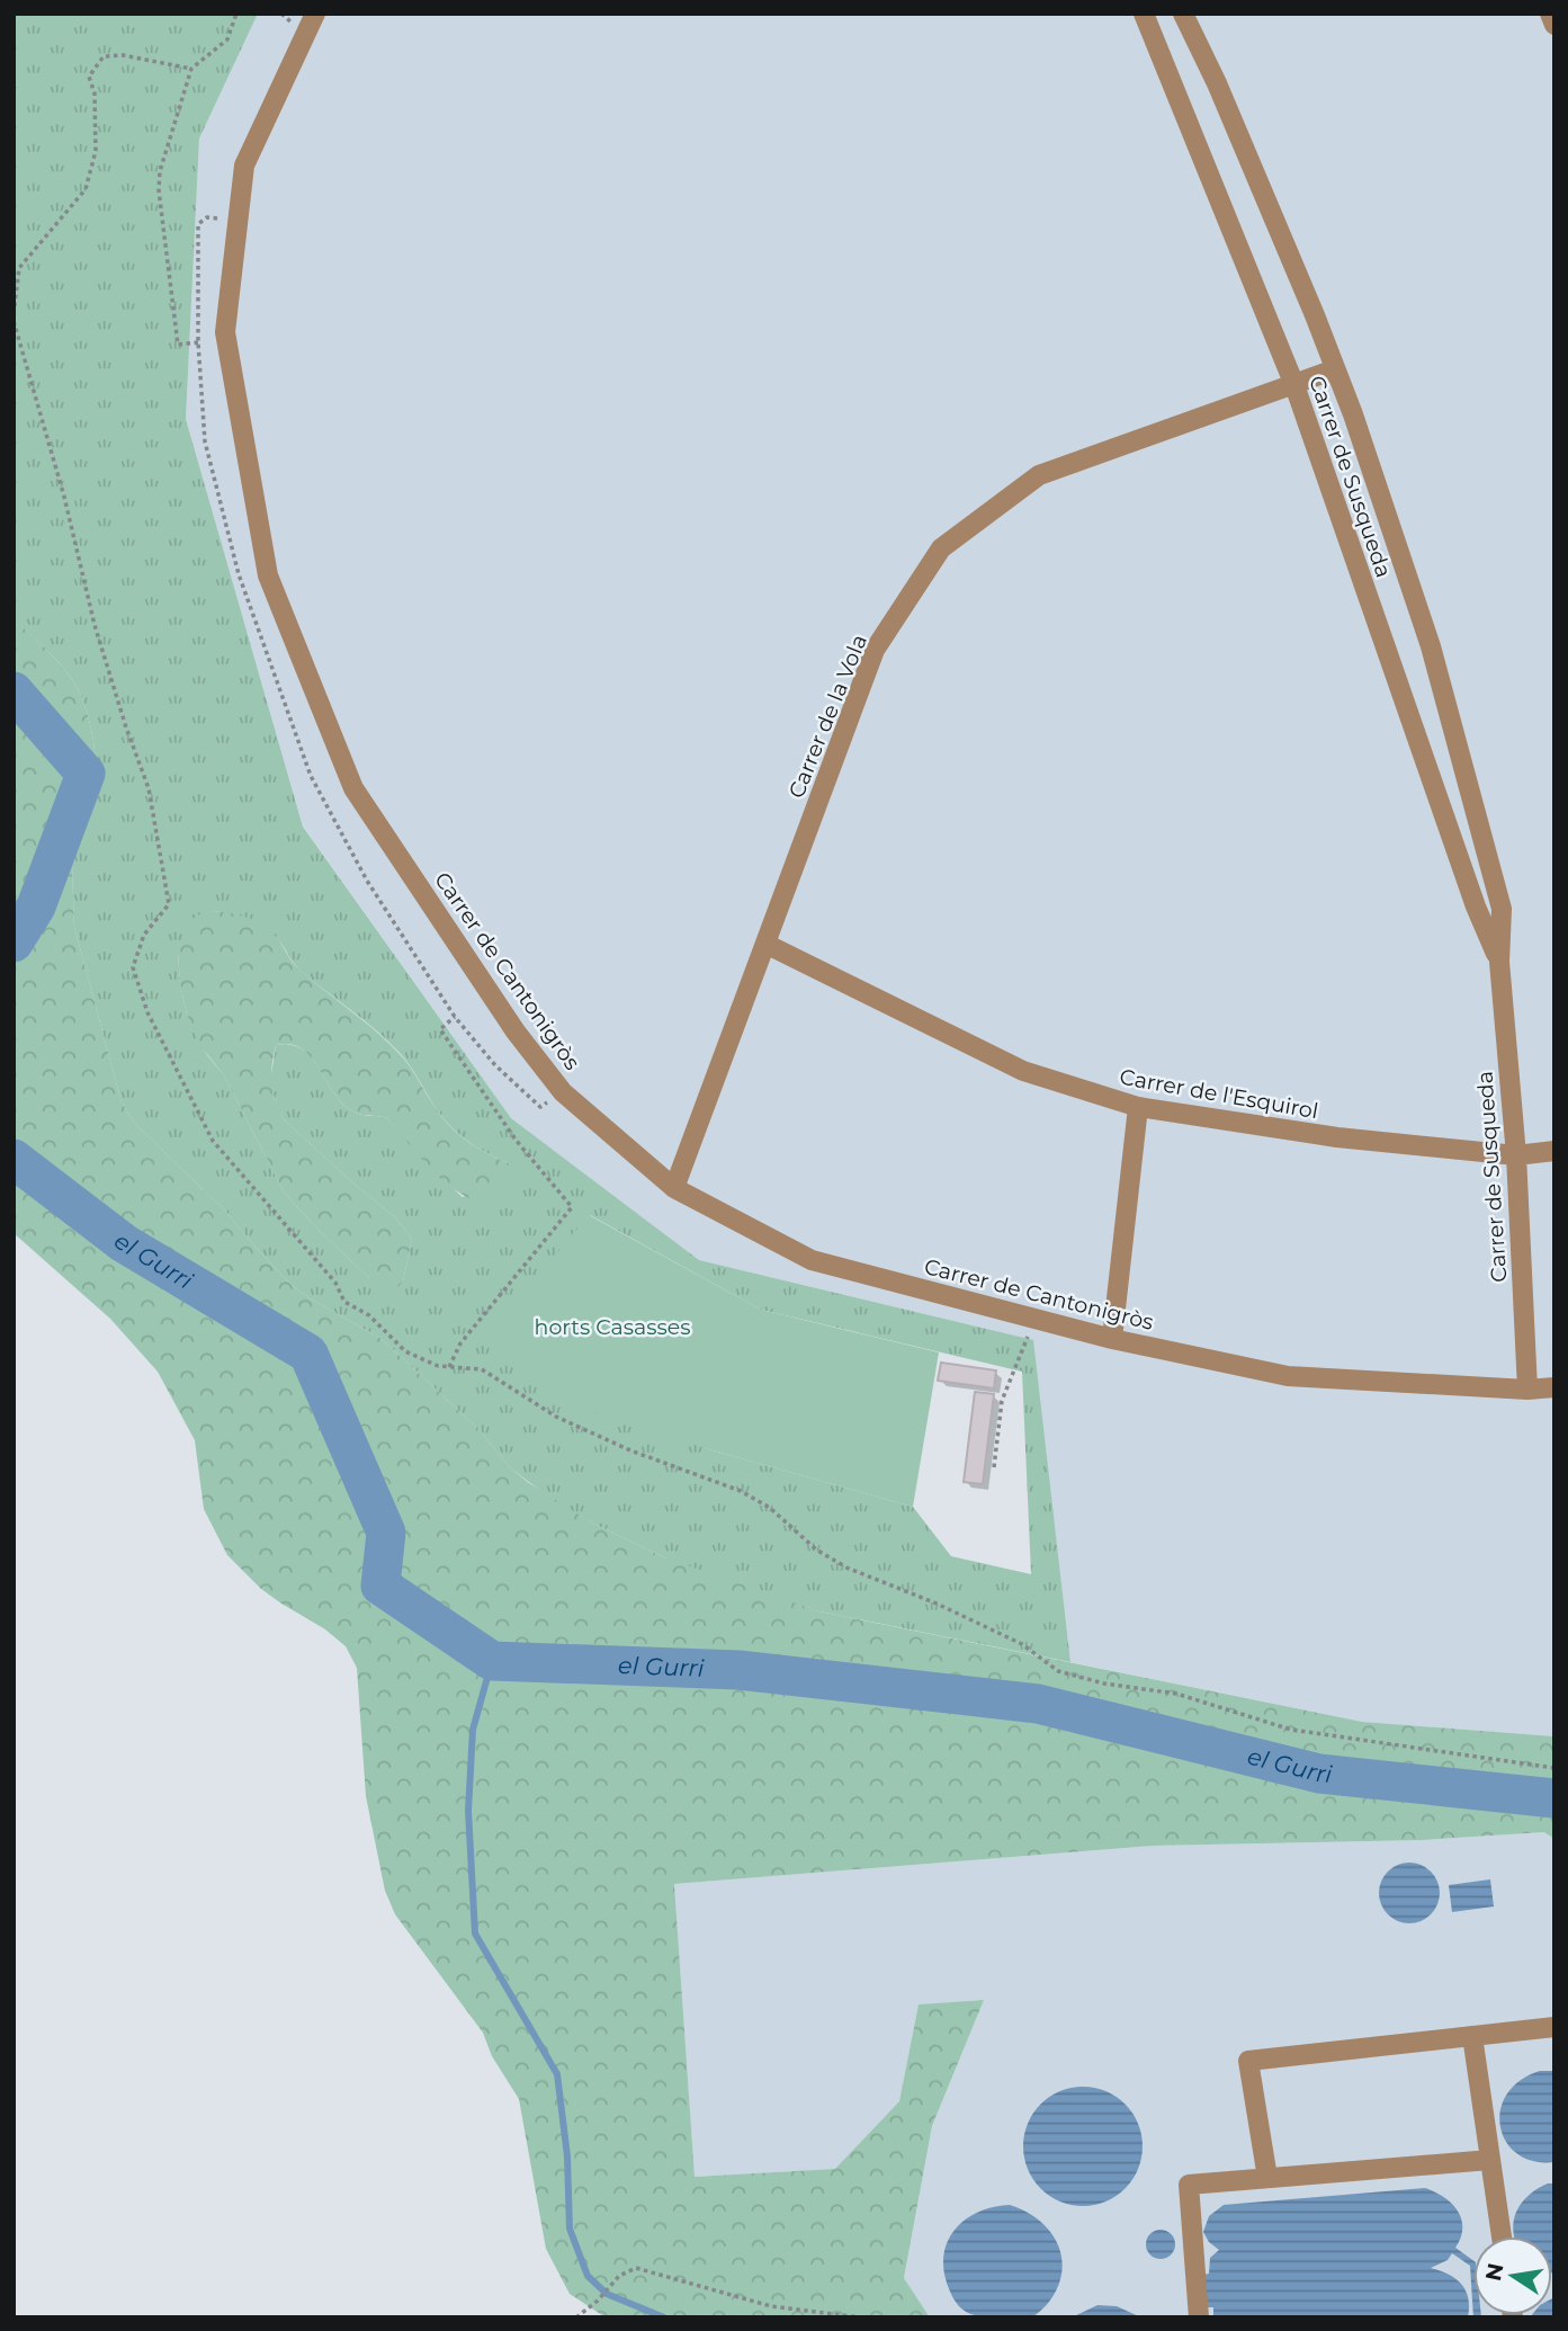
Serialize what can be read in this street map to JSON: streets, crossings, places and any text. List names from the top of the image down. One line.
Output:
{"streets":{"street":["Carrer de Susqueda","Carrer de la Vola","Carrer de Cantonigròs","Carrer de l'Esquirol"]},"crossings":[["Carrer de Susqueda","Carrer de la Vola"],["Carrer de Susqueda","Carrer de Cantonigròs"],["Carrer de Susqueda","Carrer de l'Esquirol"],["Carrer de la Vola","Carrer de Cantonigròs"],["Carrer de la Vola","Carrer de l'Esquirol"]],"water":["el Gurri"],"parks":["horts Casasses"],"north":"left"}
